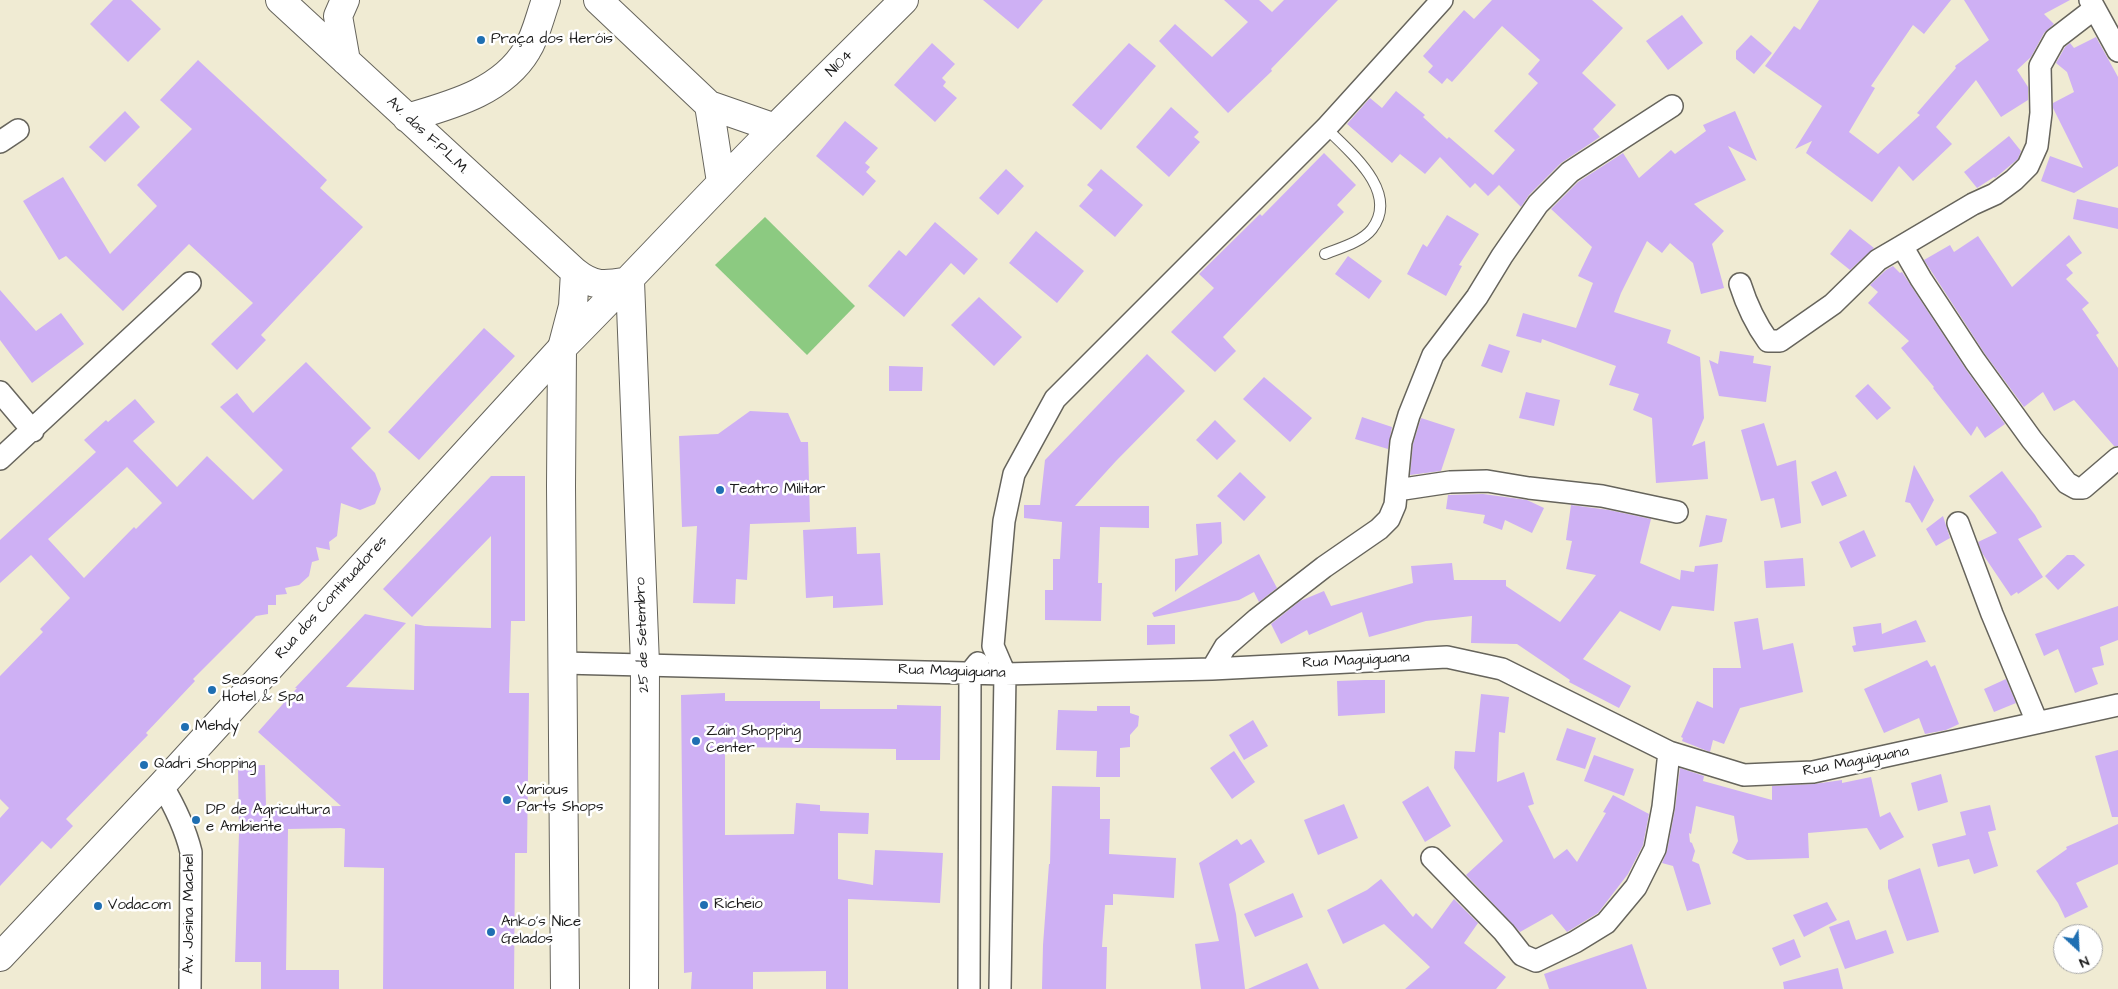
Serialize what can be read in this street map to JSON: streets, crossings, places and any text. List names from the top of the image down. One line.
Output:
{"streets":{"main road":["N104","Av. das F.P.L.M.","Rua dos Continuadores","25 de Setembro"],"street":["Rua Maguiguana","Av. Josina Machel"]},"crossings":[["N104","Av. das F.P.L.M."],["N104","Rua dos Continuadores"],["N104","25 de Setembro"],["Av. das F.P.L.M.","25 de Setembro"],["Rua dos Continuadores","Av. Josina Machel"],["25 de Setembro","Rua Maguiguana"]],"places":["Praça dos Heróis","Teatro Militar","Seasons Hotel & Spa","Mehdy","Zain Shopping Center","Qadri Shopping","Various Parts Shops","DP de Agricultura e Ambiente","Richeio","Vodacom","Anko's Nice Gelados"],"north":"bottom right"}
